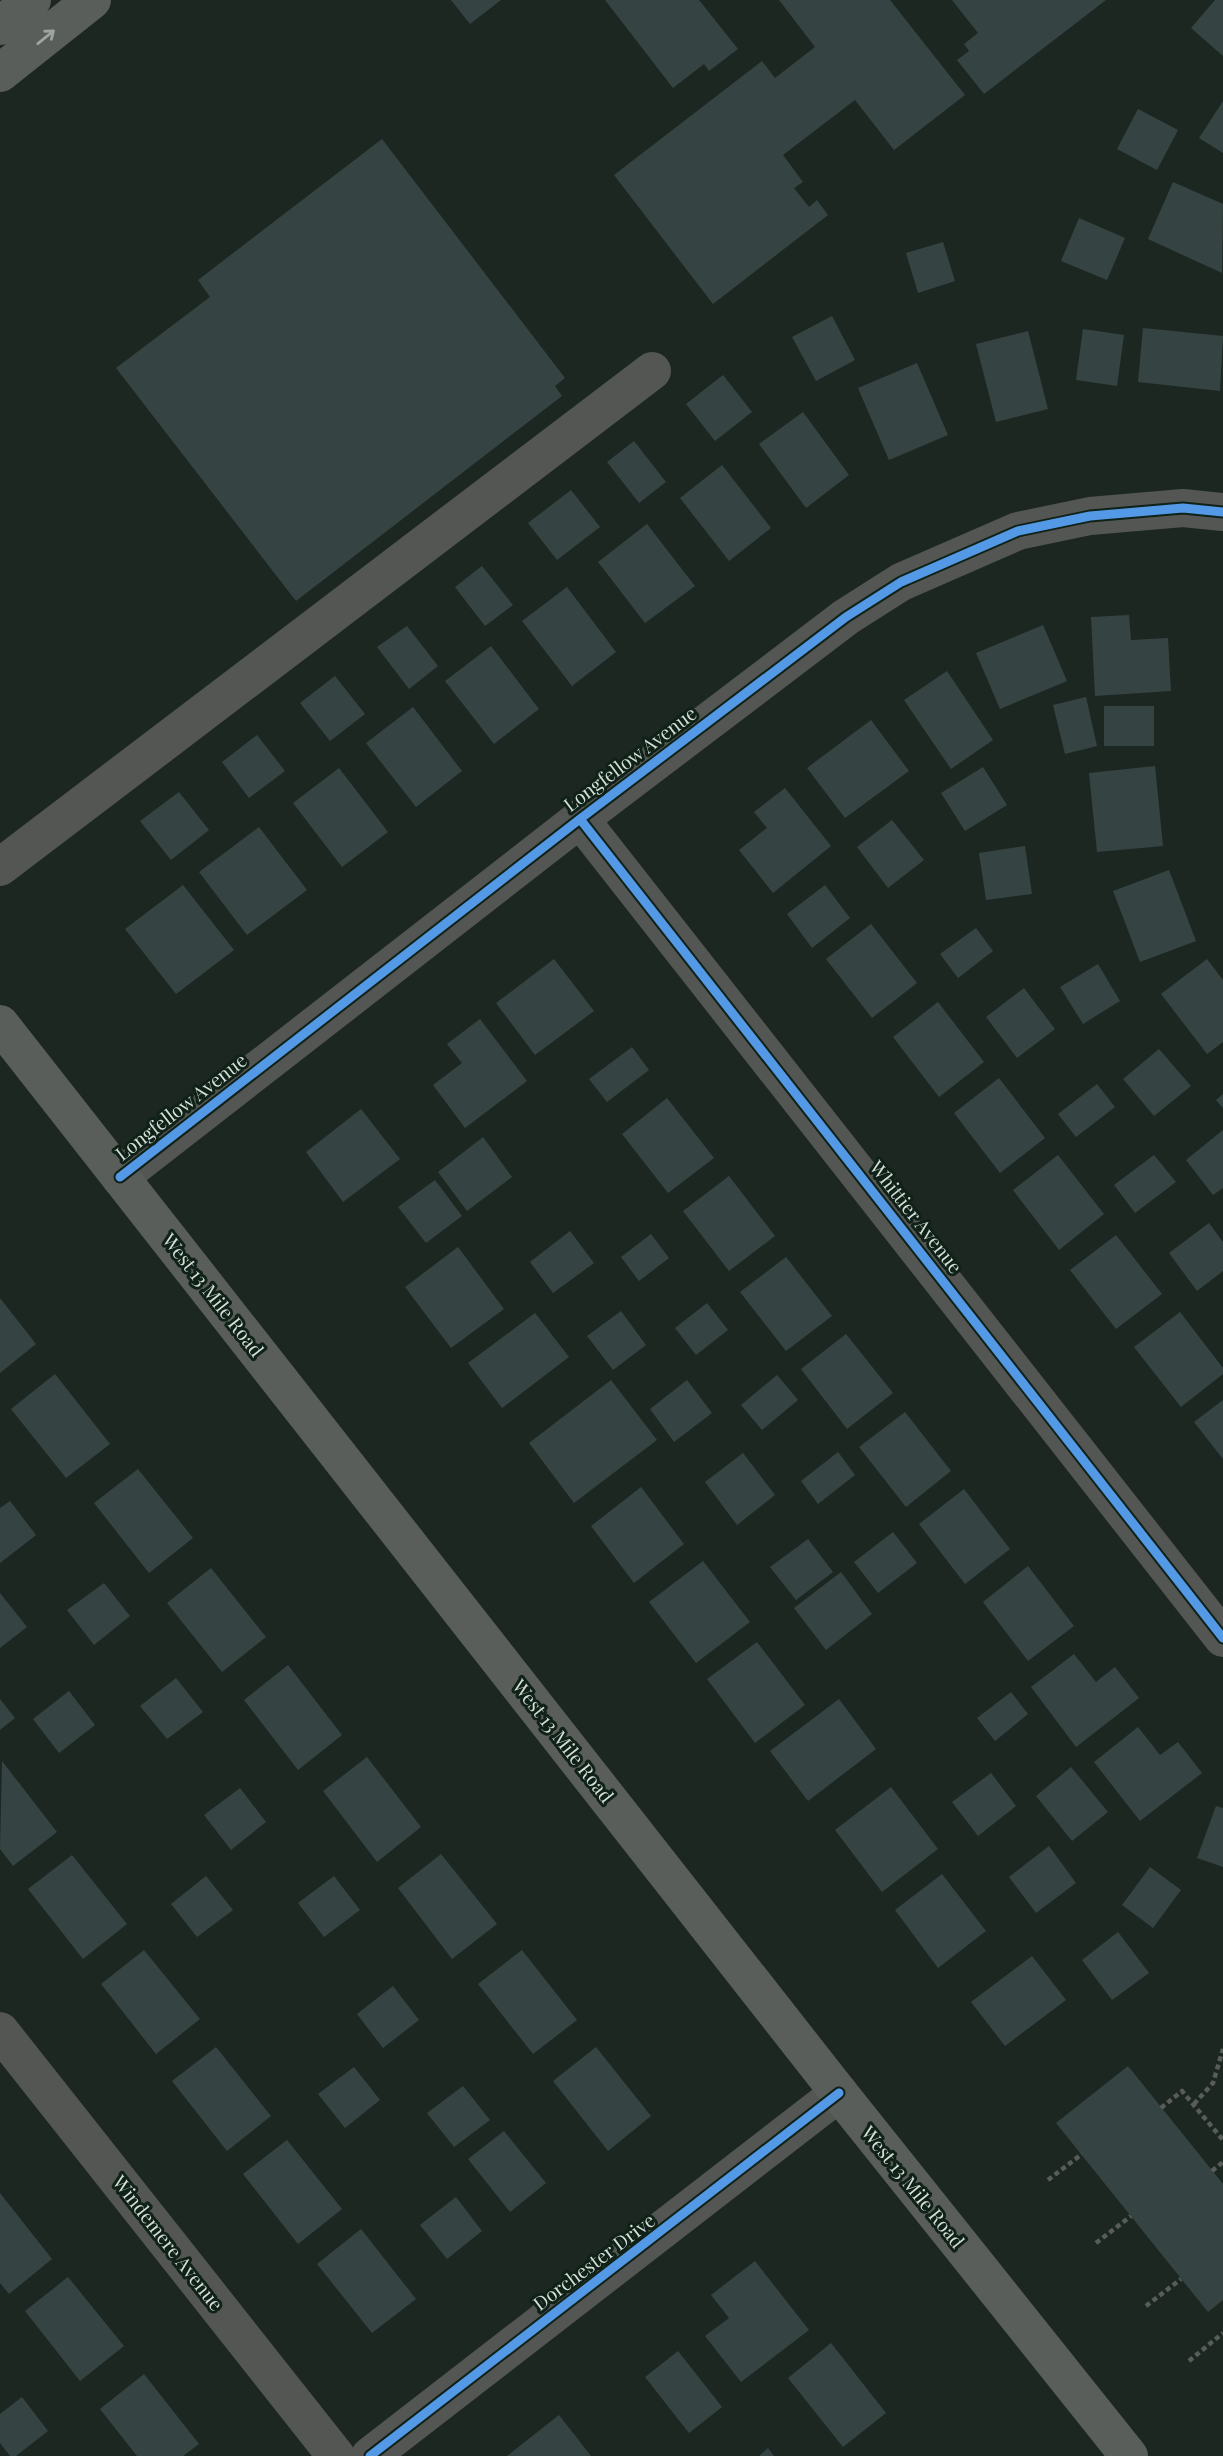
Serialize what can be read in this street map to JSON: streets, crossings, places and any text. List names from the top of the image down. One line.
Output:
{"streets":{"main road":["West 13 Mile Road"],"street":["Longfellow Avenue","Whittier Avenue","Windemere Avenue","Dorchester Drive"]},"crossings":[["Longfellow Avenue","Whittier Avenue"],["Longfellow Avenue","West 13 Mile Road"],["West 13 Mile Road","Dorchester Drive"]]}
